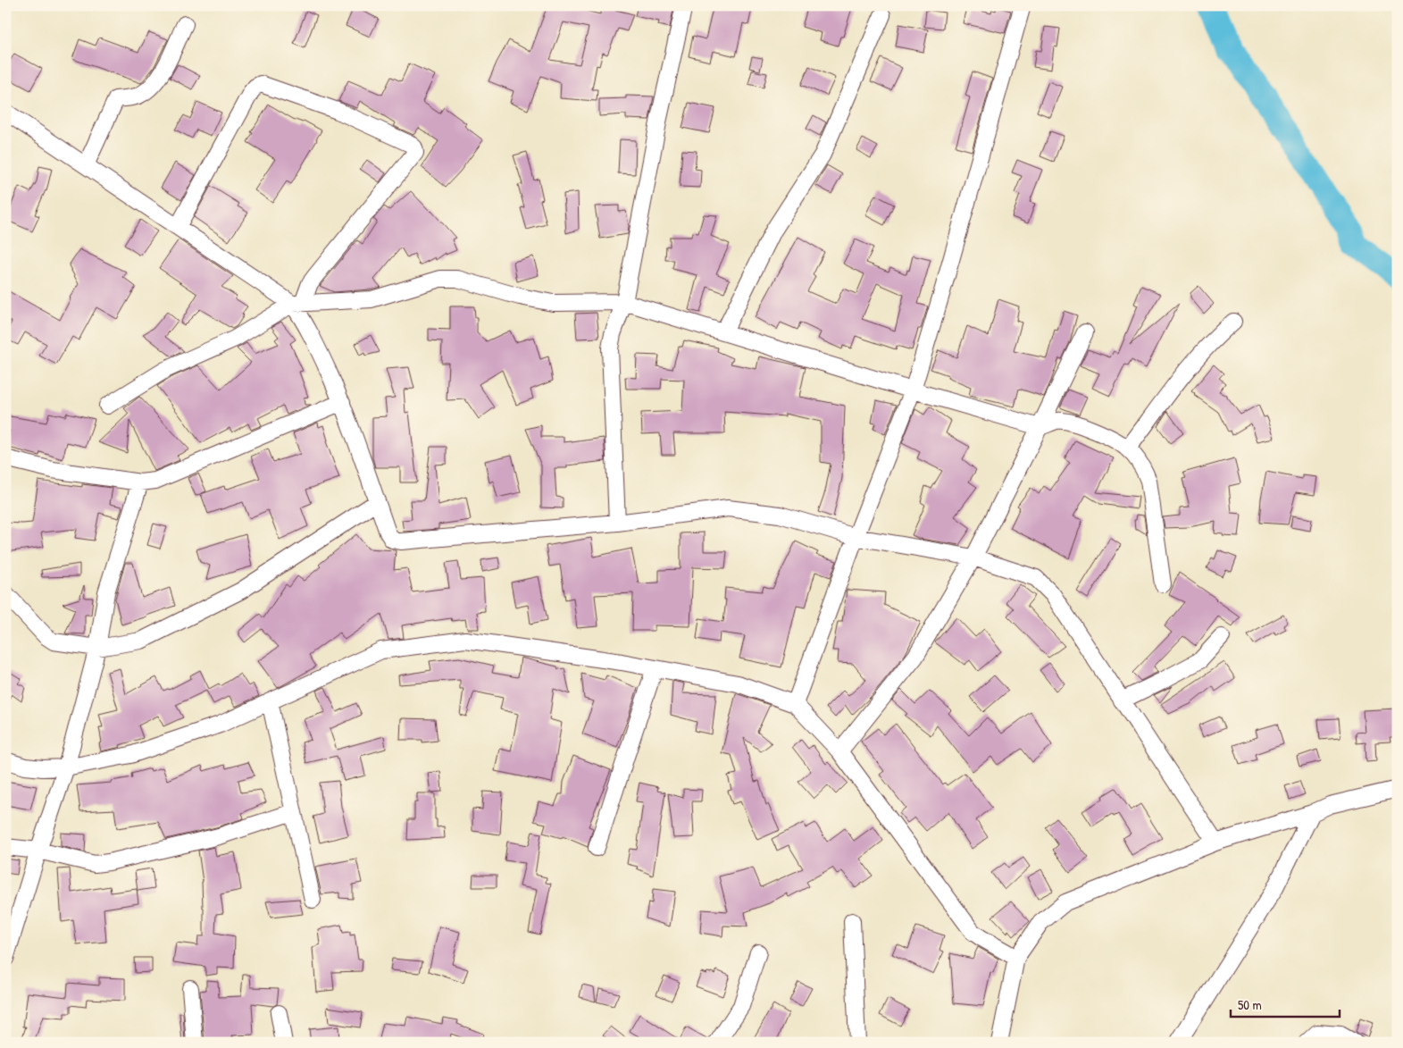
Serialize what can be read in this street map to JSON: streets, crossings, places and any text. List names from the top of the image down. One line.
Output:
{"scale_bar":"50 m"}
